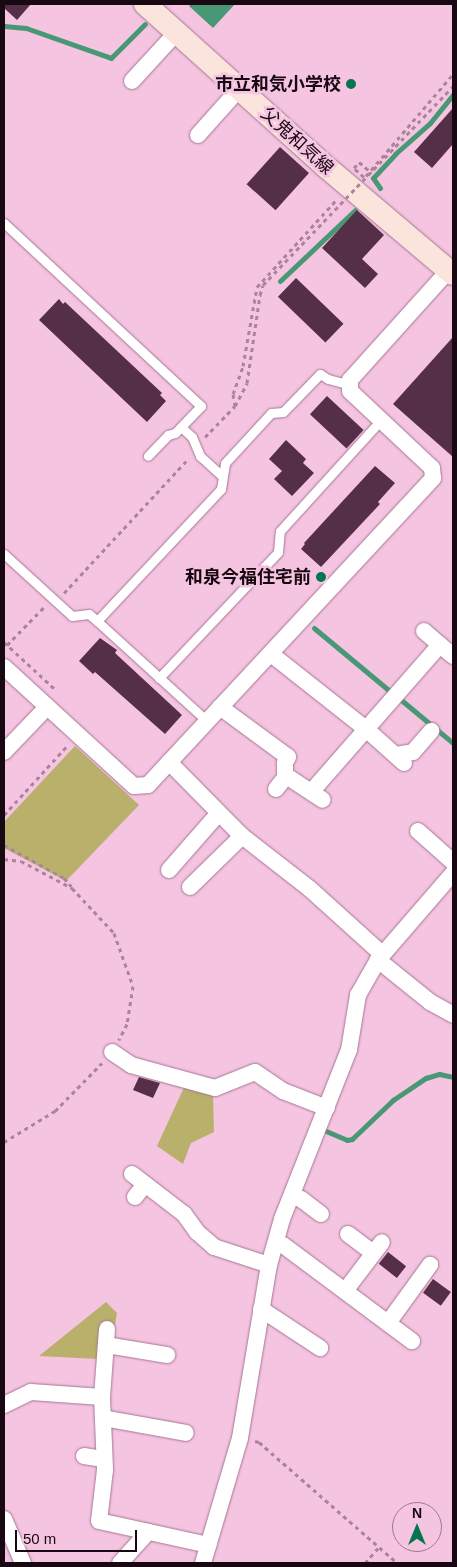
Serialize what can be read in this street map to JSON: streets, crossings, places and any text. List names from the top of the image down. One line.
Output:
{"streets":{"main road":["父鬼和気線"]},"places":["市立和気小学校","和泉今福住宅前"],"scale_bar":"50 m","north":"top"}
